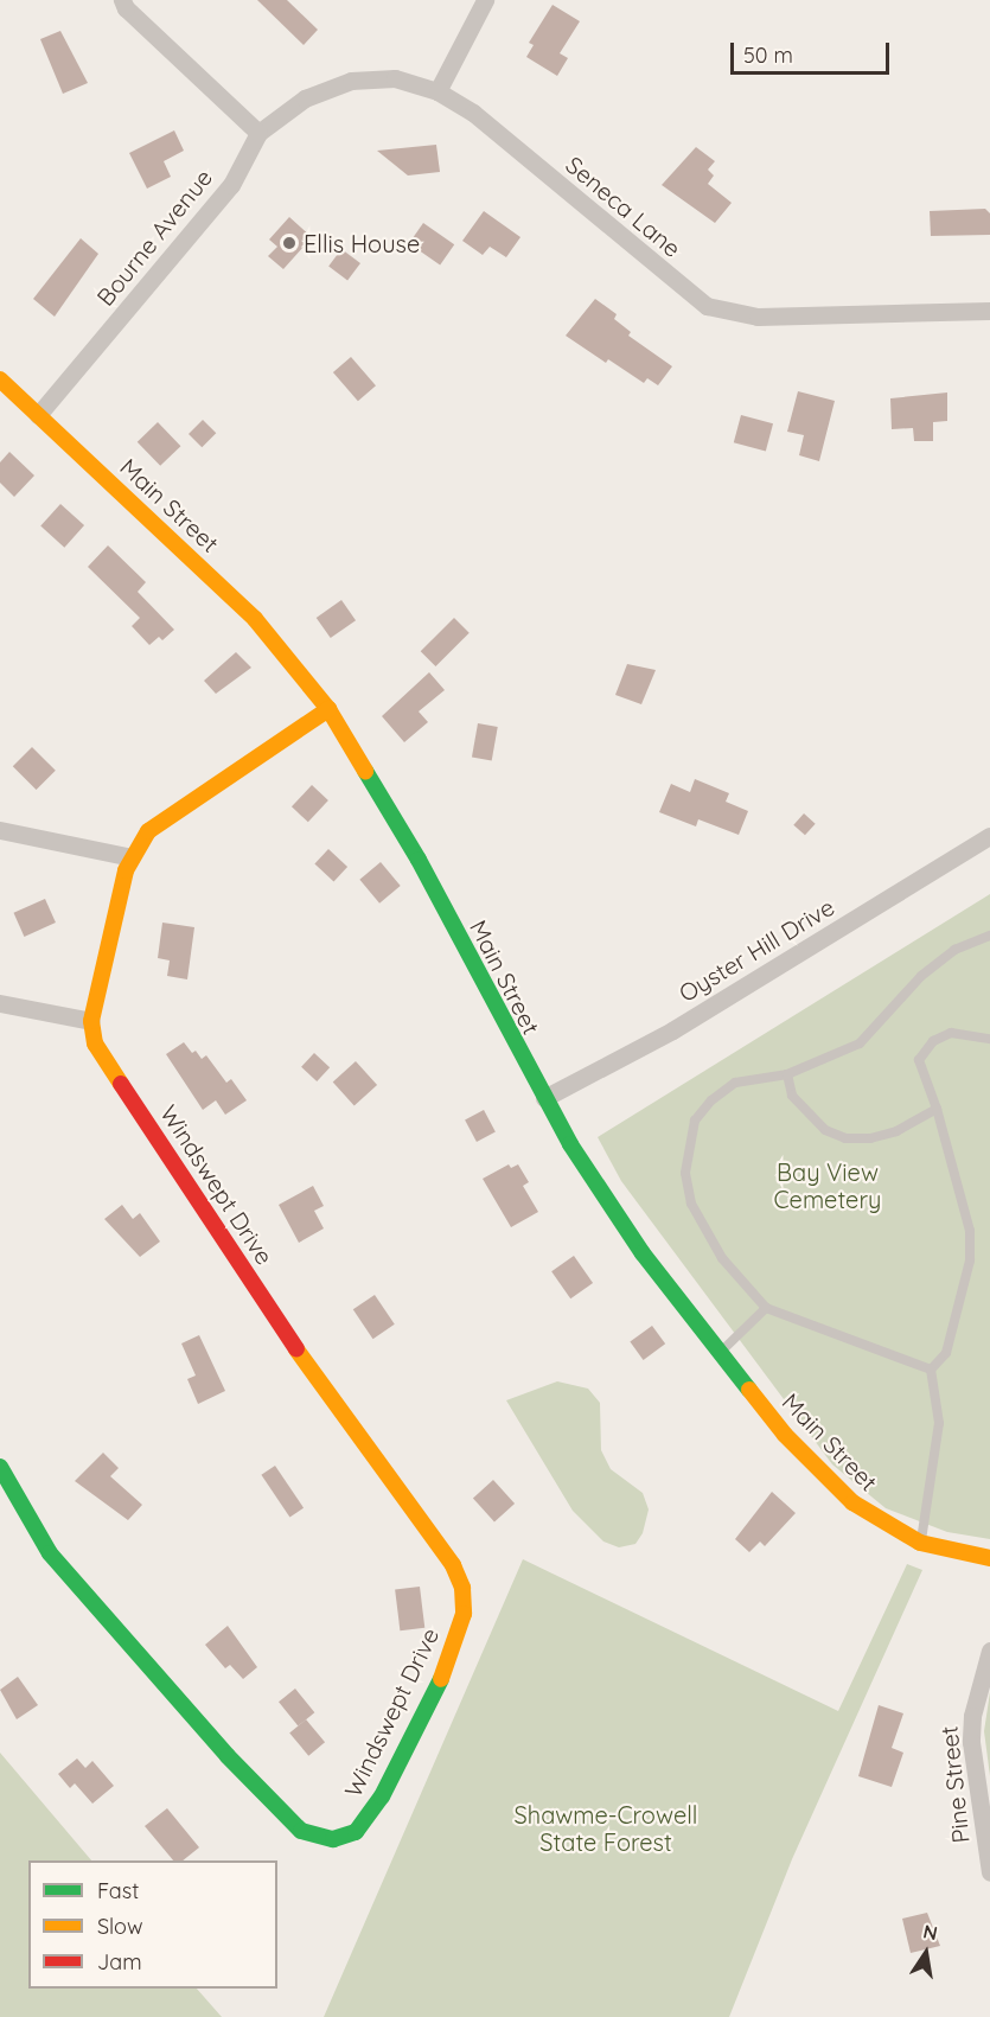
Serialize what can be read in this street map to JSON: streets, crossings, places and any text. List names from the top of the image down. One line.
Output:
{"streets":{"street":["Seneca Lane","Bourne Avenue","Main Street","Oyster Hill Drive","Windswept Drive","Pine Street"]},"crossings":[["Seneca Lane","Bourne Avenue"],["Bourne Avenue","Main Street"],["Main Street","Oyster Hill Drive"],["Main Street","Windswept Drive"]],"parks":["Bay View Cemetery","Shawme-Crowell State Forest"],"places":["Ellis House"],"legend":["Fast","Slow","Jam"],"scale_bar":"50 m","north":"top"}
